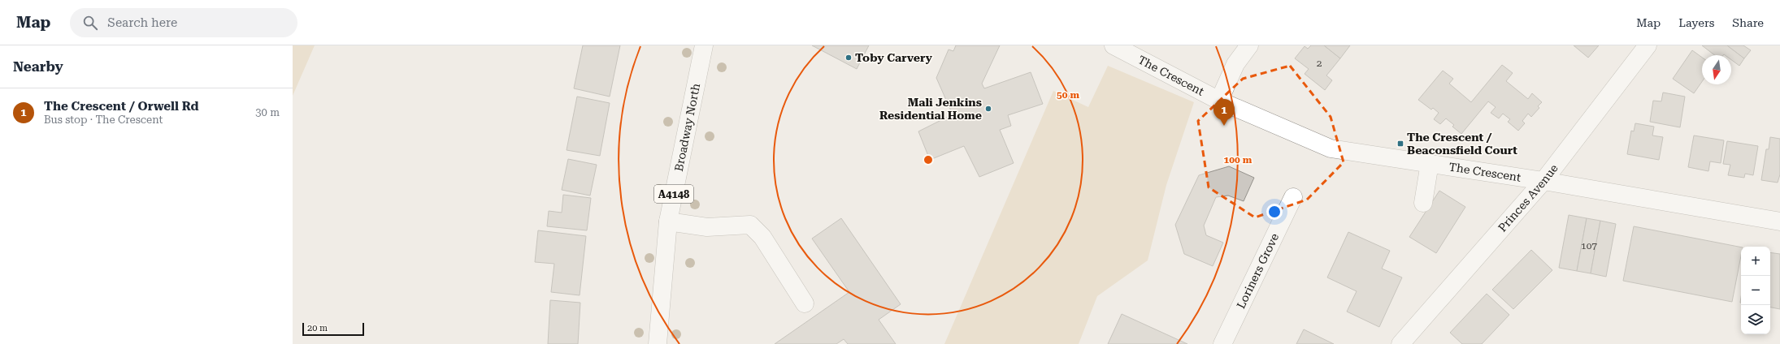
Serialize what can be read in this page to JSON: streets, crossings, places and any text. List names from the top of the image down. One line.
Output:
{"streets":{"main road":["The Crescent","Broadway North","A4148","Princes Avenue","Loriners Grove"]},"crossings":[["The Crescent","Princes Avenue"]],"places":{"other":["Toby Carvery","Mali Jenkins Residential Home"],"transit":["The Crescent / Beaconsfield Court"]},"house_numbers":["2","107"],"scale_bar":"20 m","north":"bottom","page":{"header":"Map","search":"Search here","nav":["Map","Layers","Share"],"heading":"Nearby","list":[{"mark":"1","name":"The Crescent / Orwell Rd","note":"Bus stop · The Crescent","value":"30 m"}],"pins":"1","map_buttons":["+","−"],"scale":"20 m"},"rings":["50 m","100 m"]}
